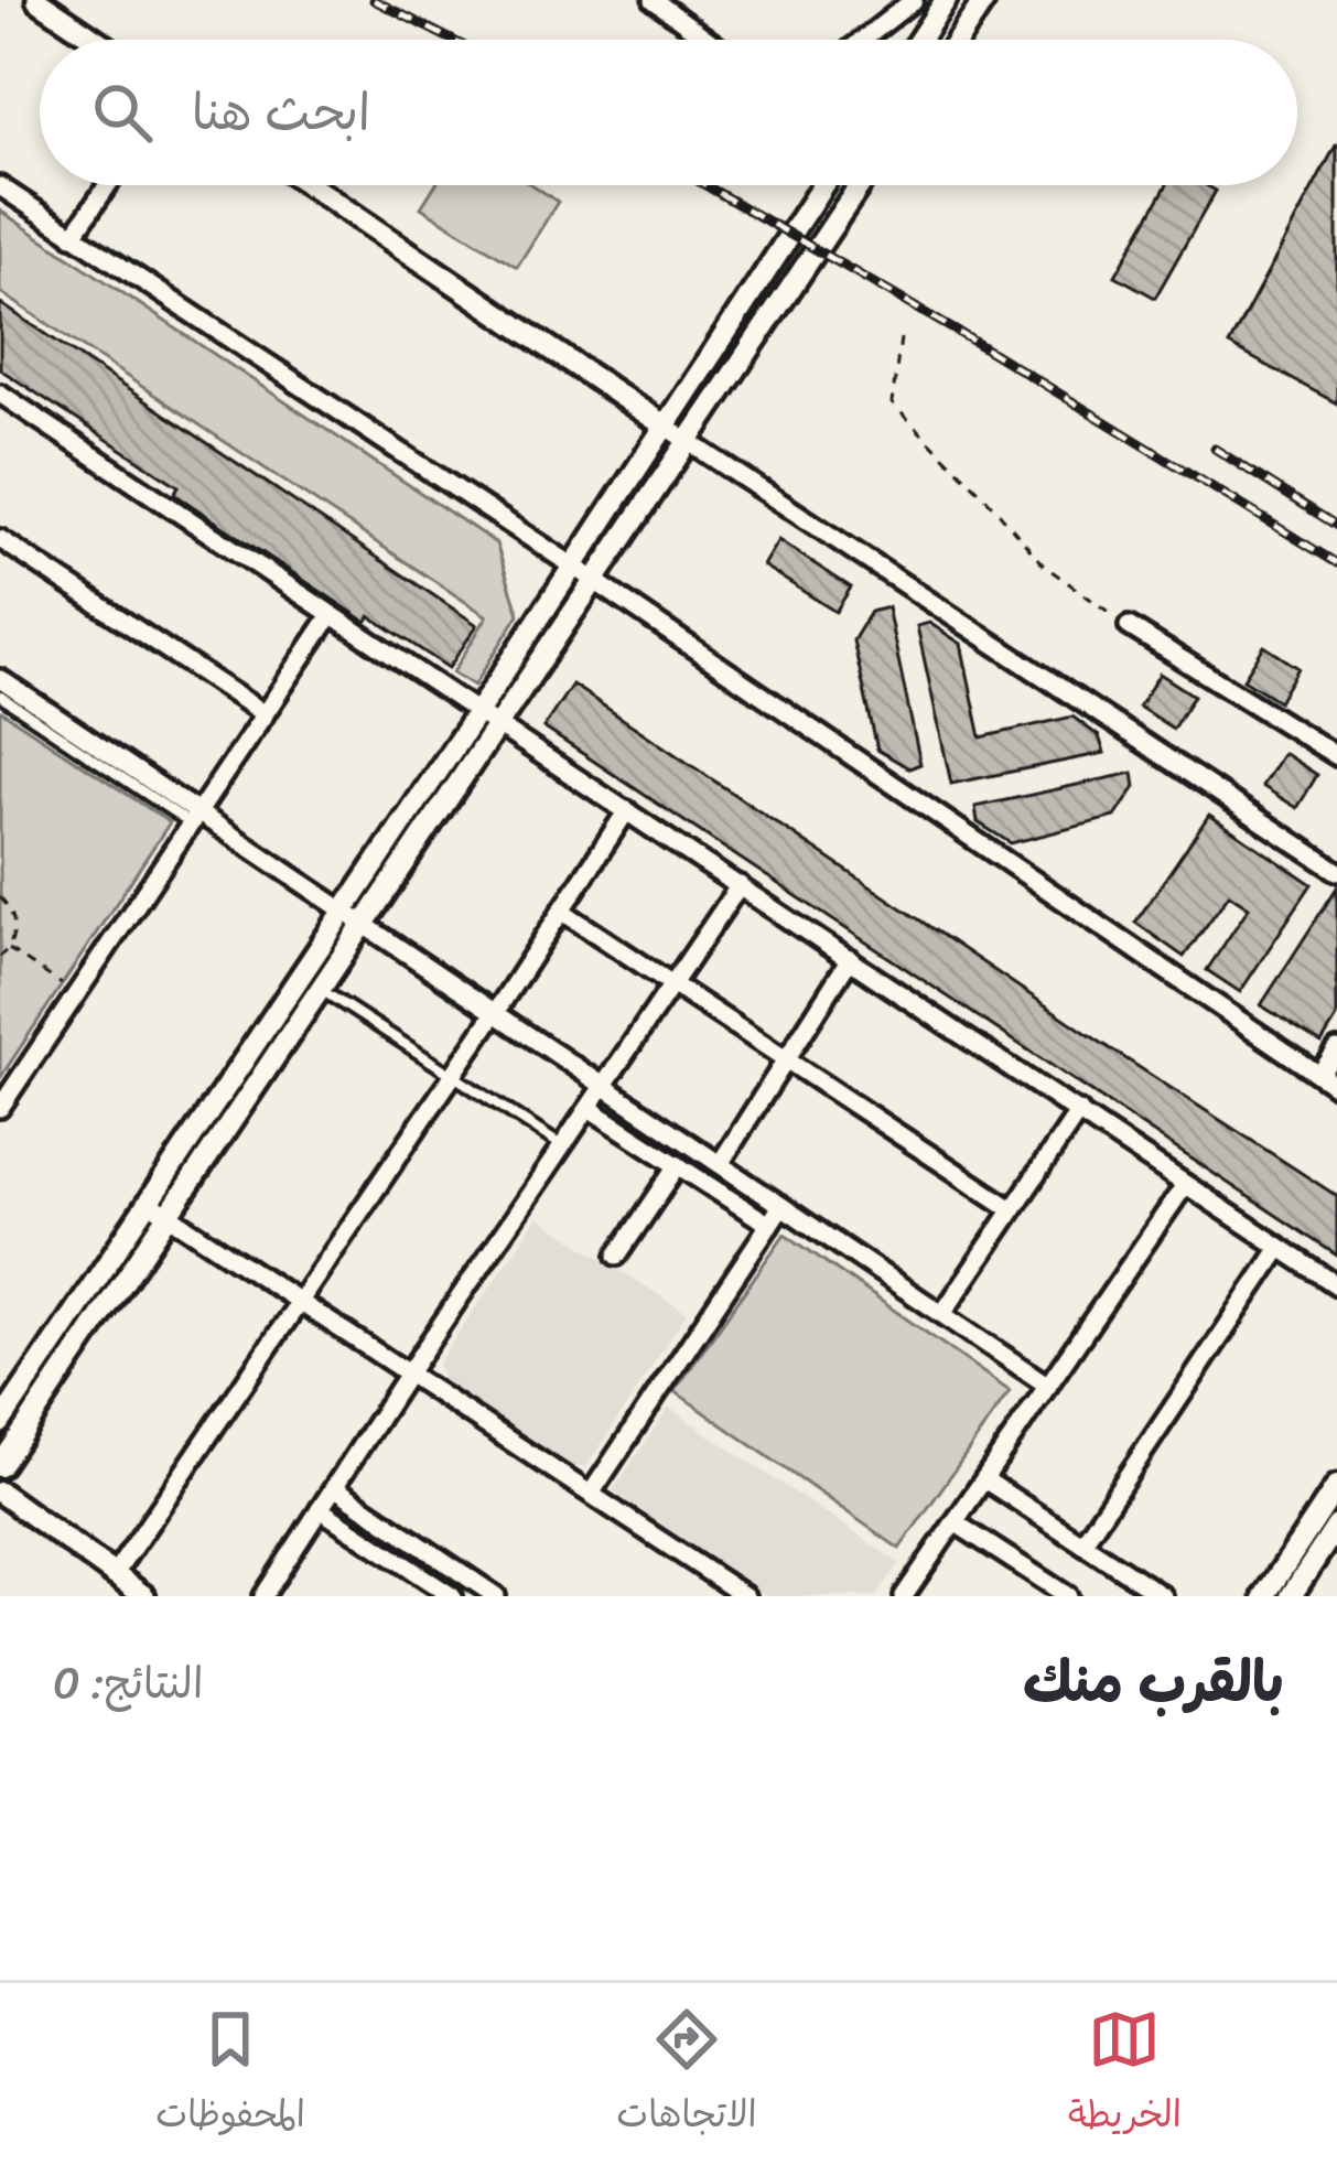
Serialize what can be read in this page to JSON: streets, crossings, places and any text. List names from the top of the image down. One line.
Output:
{"page":{"search":"ابحث هنا","heading":["بالقرب منك","النتائج: 0"],"nav":["الخريطة","الاتجاهات","المحفوظات"]}}
